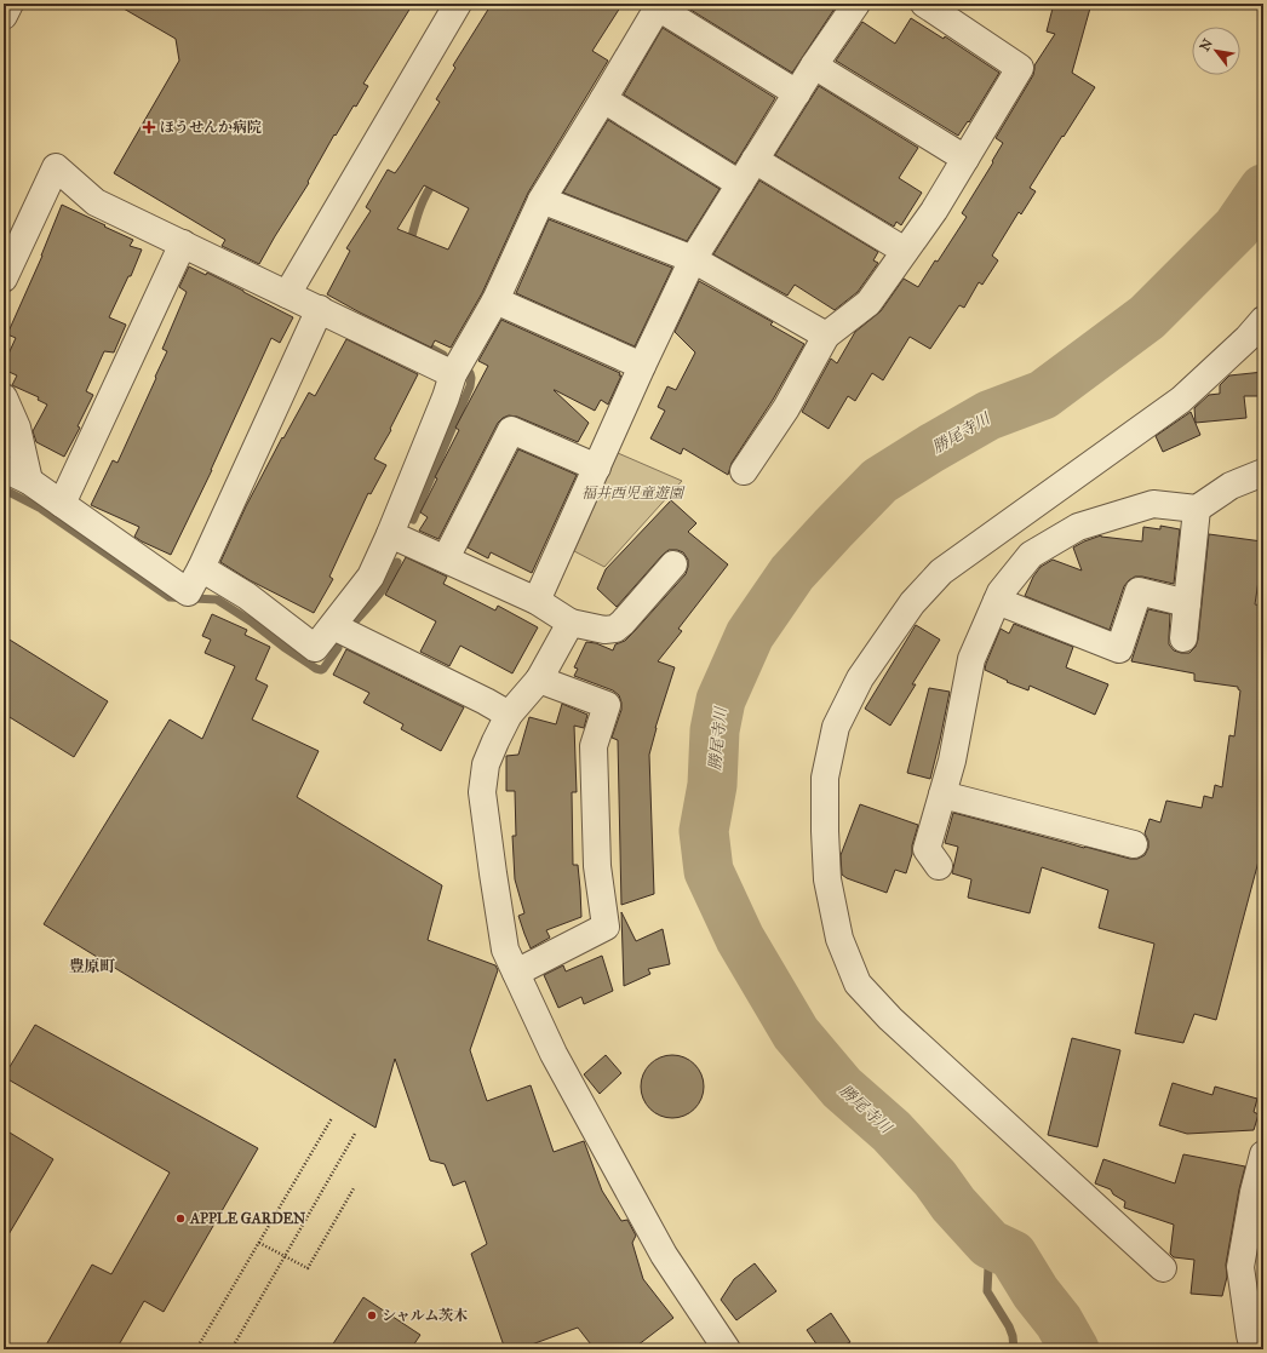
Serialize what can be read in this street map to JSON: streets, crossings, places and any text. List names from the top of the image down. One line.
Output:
{"districts":["豊原町"],"water":["勝尾寺川"],"parks":["福井西児童遊園"],"places":{"health":["ほうせんか病院"],"other":["APPLE GARDEN","シャルム茨木"]},"north":"top left"}
